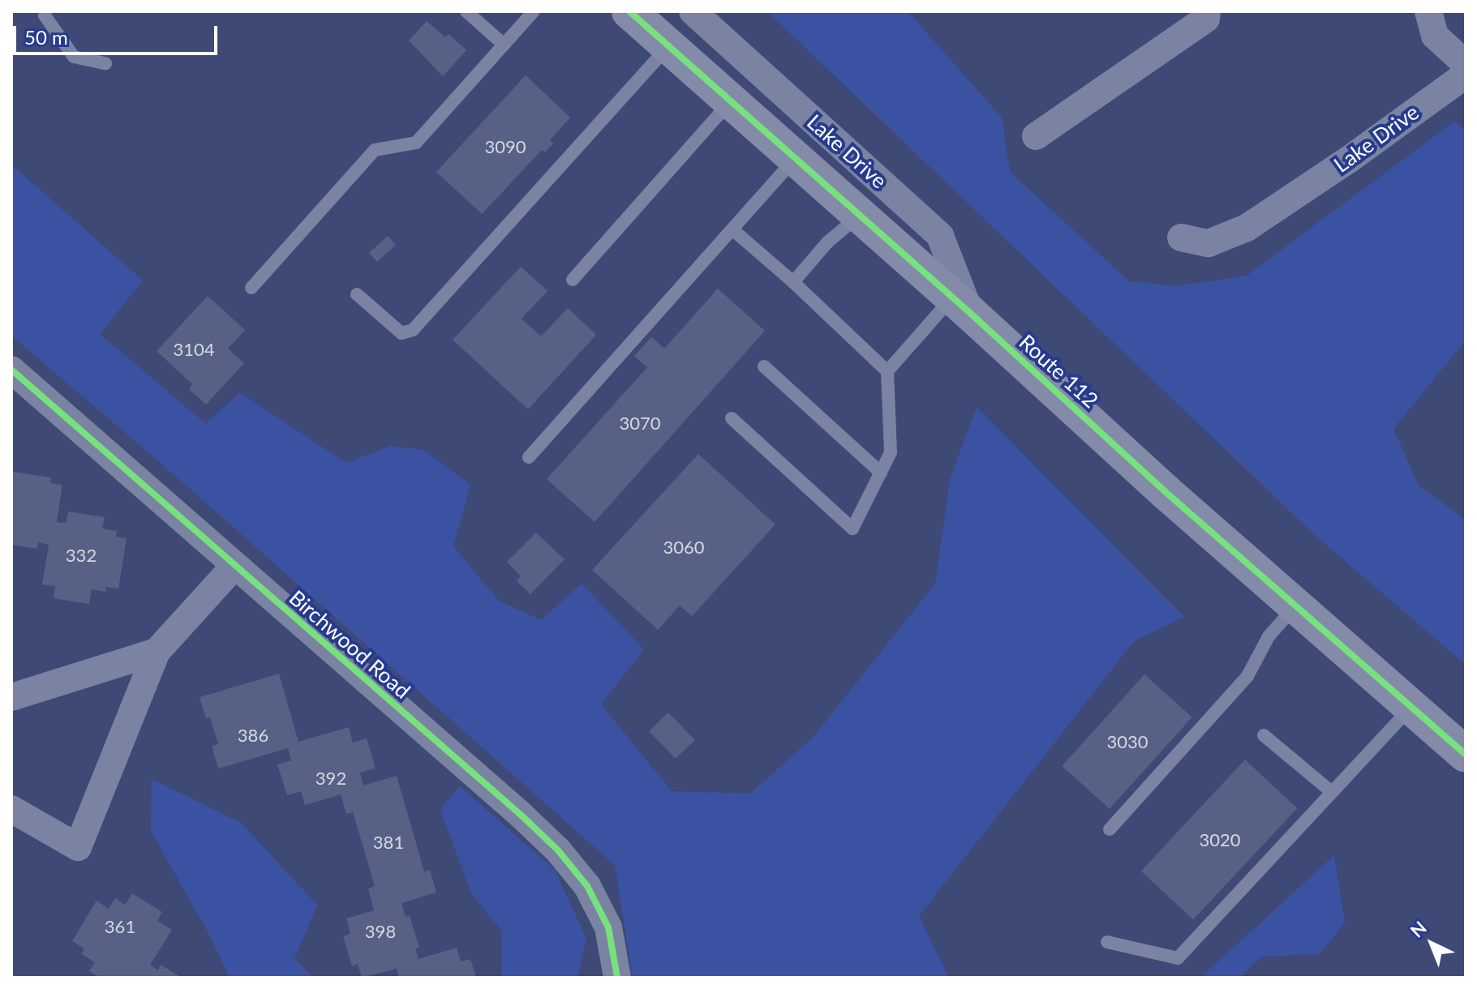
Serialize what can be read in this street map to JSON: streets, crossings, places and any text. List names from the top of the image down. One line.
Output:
{"streets":{"main road":["Route 112"],"street":["Lake Drive","Birchwood Road"]},"crossings":[["Lake Drive","Route 112"]],"house_numbers":["3090","3104","3070","3060","332","386","3030","392","3020","381","361","398"],"scale_bar":"50 m","north":"top left"}
